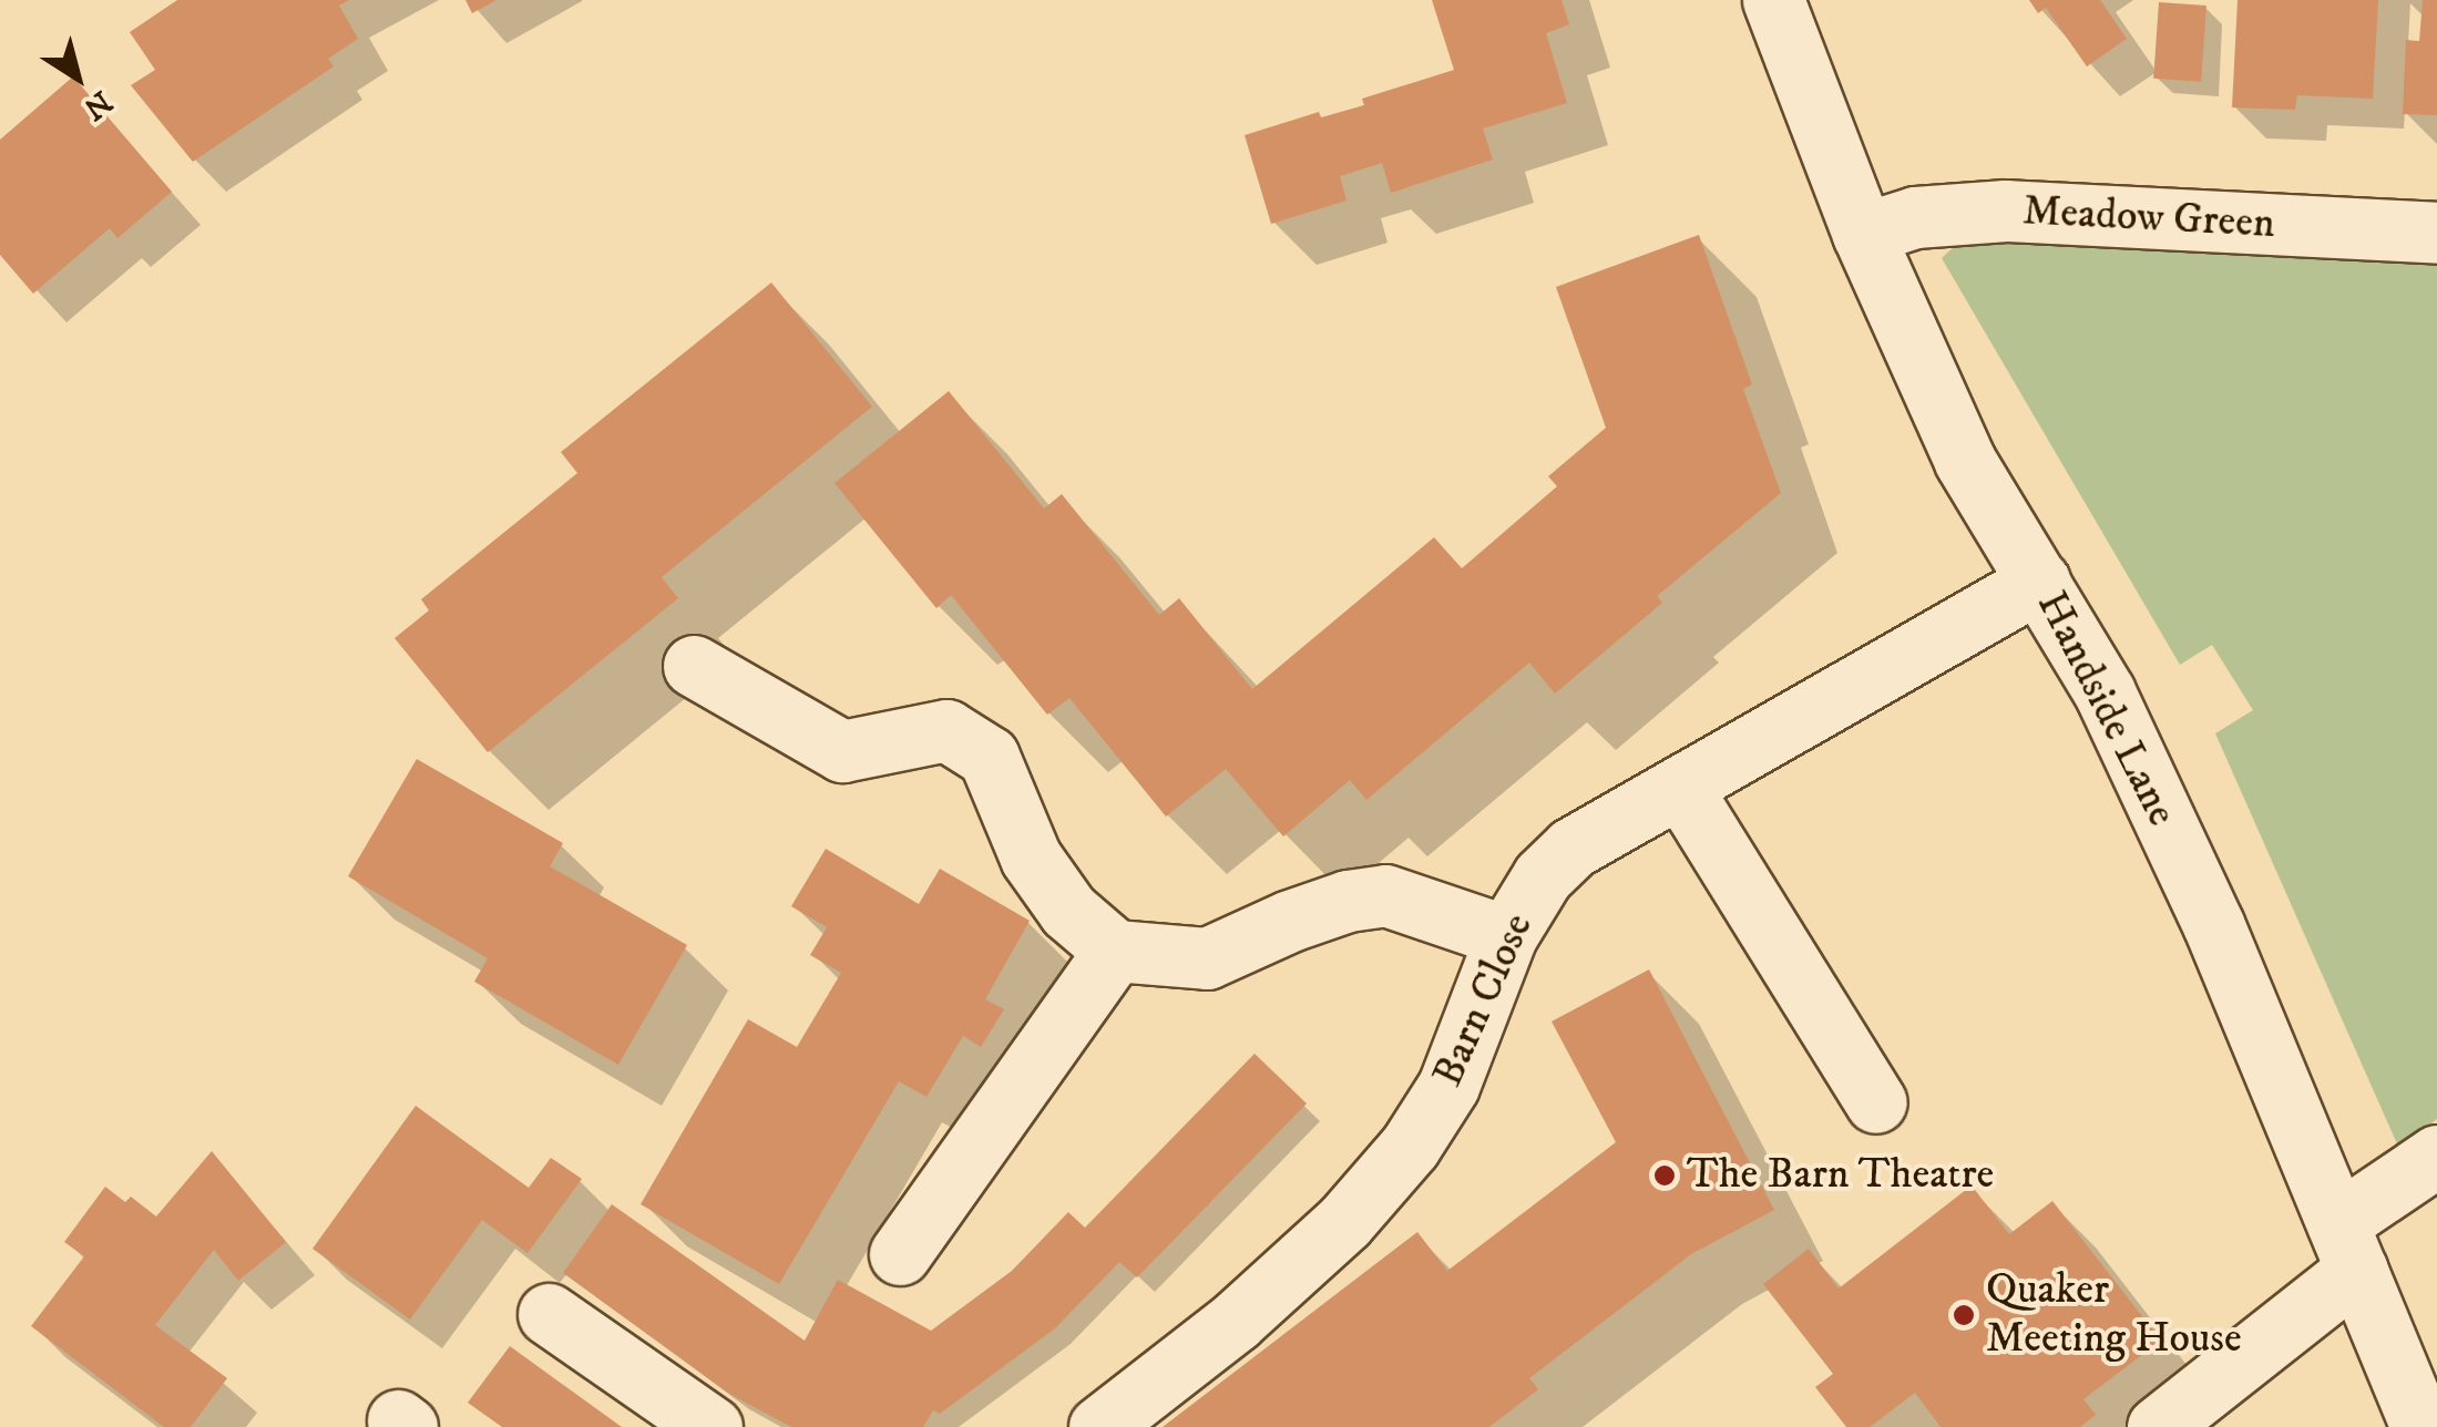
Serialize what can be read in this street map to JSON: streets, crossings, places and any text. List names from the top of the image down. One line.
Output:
{"streets":{"street":["Meadow Green","Handside Lane","Barn Close"]},"crossings":[["Meadow Green","Handside Lane"],["Handside Lane","Barn Close"]],"places":["The Barn Theatre","Quaker Meeting House"],"north":"bottom right"}
